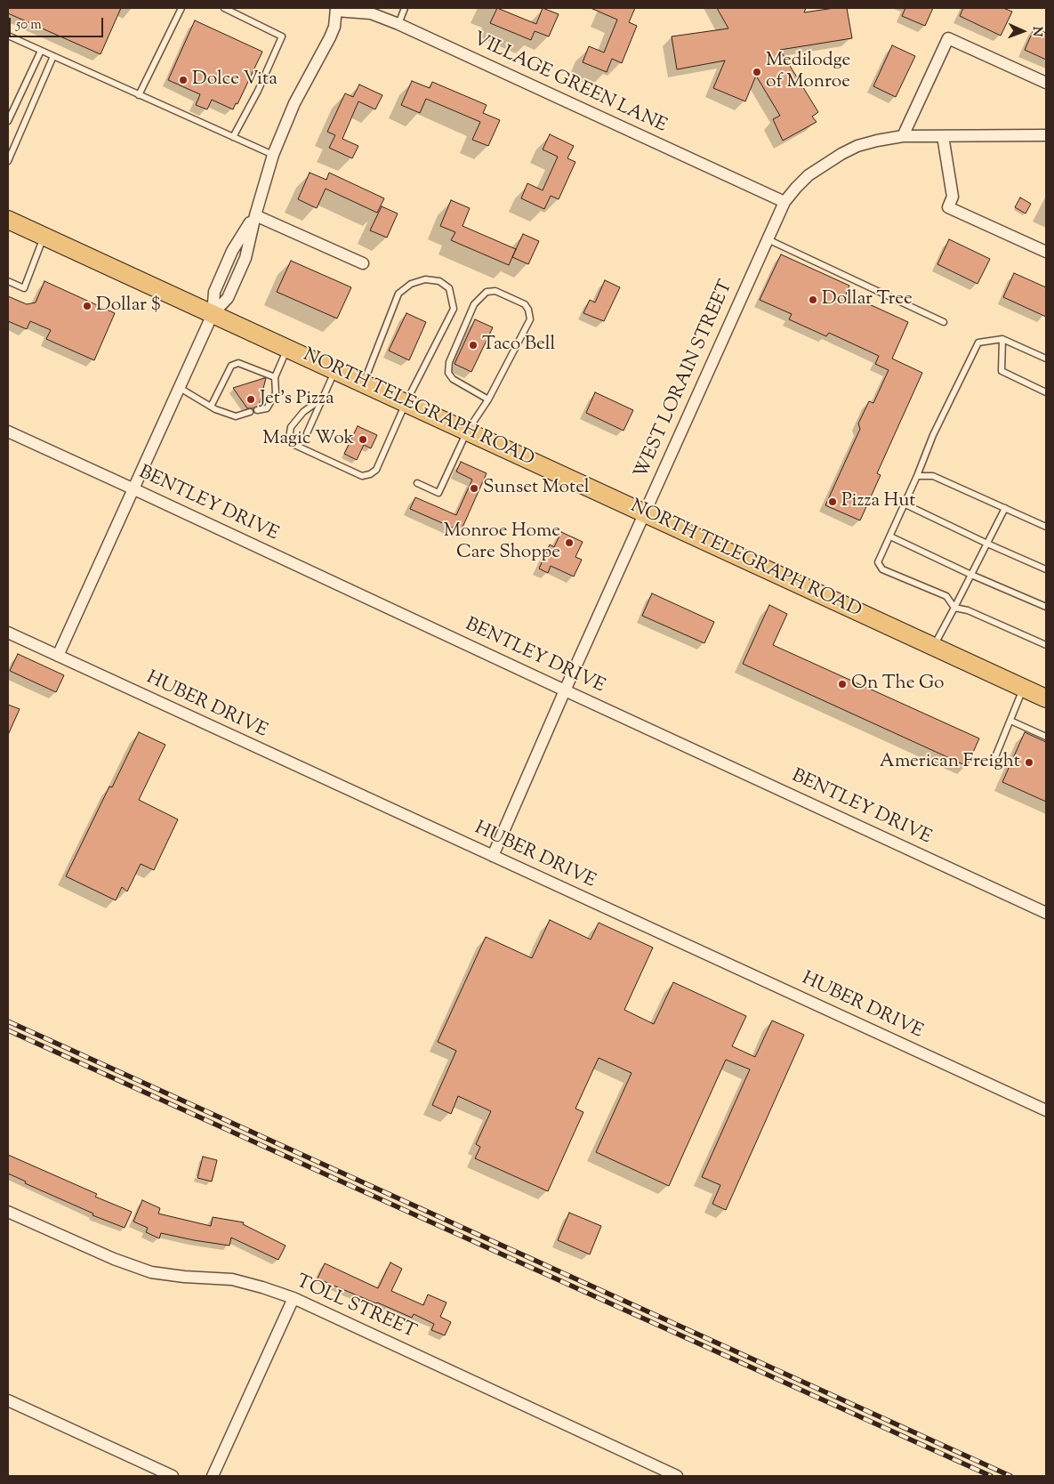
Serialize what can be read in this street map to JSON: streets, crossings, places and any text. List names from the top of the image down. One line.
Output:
{"streets":{"main road":["NORTH TELEGRAPH ROAD"],"street":["VILLAGE GREEN LANE","WEST LORAIN STREET","BENTLEY DRIVE","HUBER DRIVE","TOLL STREET"]},"crossings":[["VILLAGE GREEN LANE","WEST LORAIN STREET"],["WEST LORAIN STREET","NORTH TELEGRAPH ROAD"],["WEST LORAIN STREET","BENTLEY DRIVE"],["WEST LORAIN STREET","HUBER DRIVE"]],"places":["Medilodge of Monroe","Dolce Vita","Dollar Tree","Dollar $","Taco Bell","Jet's Pizza","Magic Wok","Sunset Motel","Pizza Hut","Monroe Home Care Shoppe","On The Go","American Freight"],"scale_bar":"50 m","north":"right"}
